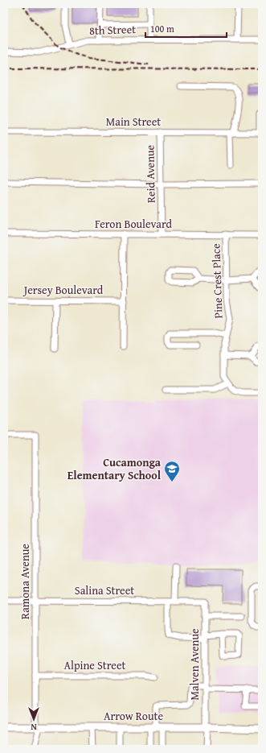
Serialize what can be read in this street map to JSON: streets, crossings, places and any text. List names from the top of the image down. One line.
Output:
{"streets":{"main road":["Arrow Route"],"street":["8th Street","Main Street","Reid Avenue","Feron Boulevard","Pine Crest Place","Jersey Boulevard","Ramona Avenue","Salina Street","Malven Avenue","Alpine Street"]},"crossings":[["Main Street","Reid Avenue"],["Reid Avenue","Feron Boulevard"],["Feron Boulevard","Pine Crest Place"],["Ramona Avenue","Salina Street"],["Ramona Avenue","Alpine Street"],["Ramona Avenue","Arrow Route"],["Salina Street","Malven Avenue"],["Malven Avenue","Arrow Route"]],"places":{"school or university":["Cucamonga Elementary School"]},"scale_bar":"100 m","north":"bottom"}
